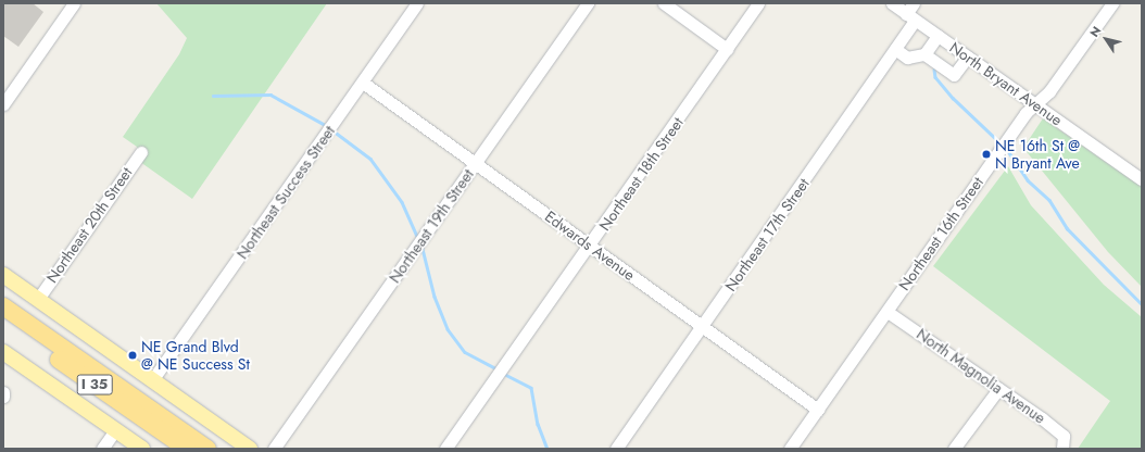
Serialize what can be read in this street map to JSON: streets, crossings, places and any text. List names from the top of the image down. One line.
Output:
{"streets":{"highway":["I 35"],"street":["North Bryant Avenue","Northeast 18th Street","Northeast Success Street","Northeast 20th Street","Northeast 19th Street","Northeast 16th Street","Northeast 17th Street","Edwards Avenue","North Magnolia Avenue"]},"crossings":[["North Bryant Avenue","Northeast 16th Street"],["North Bryant Avenue","Northeast 17th Street"],["Northeast 18th Street","Edwards Avenue"],["Northeast Success Street","Edwards Avenue"],["Northeast 19th Street","Edwards Avenue"],["Northeast 16th Street","Edwards Avenue"],["Northeast 16th Street","North Magnolia Avenue"],["Northeast 17th Street","Edwards Avenue"]],"places":["NE 16th St @ N Bryant Ave","NE Grand Blvd @ NE Success St"],"north":"top left"}
